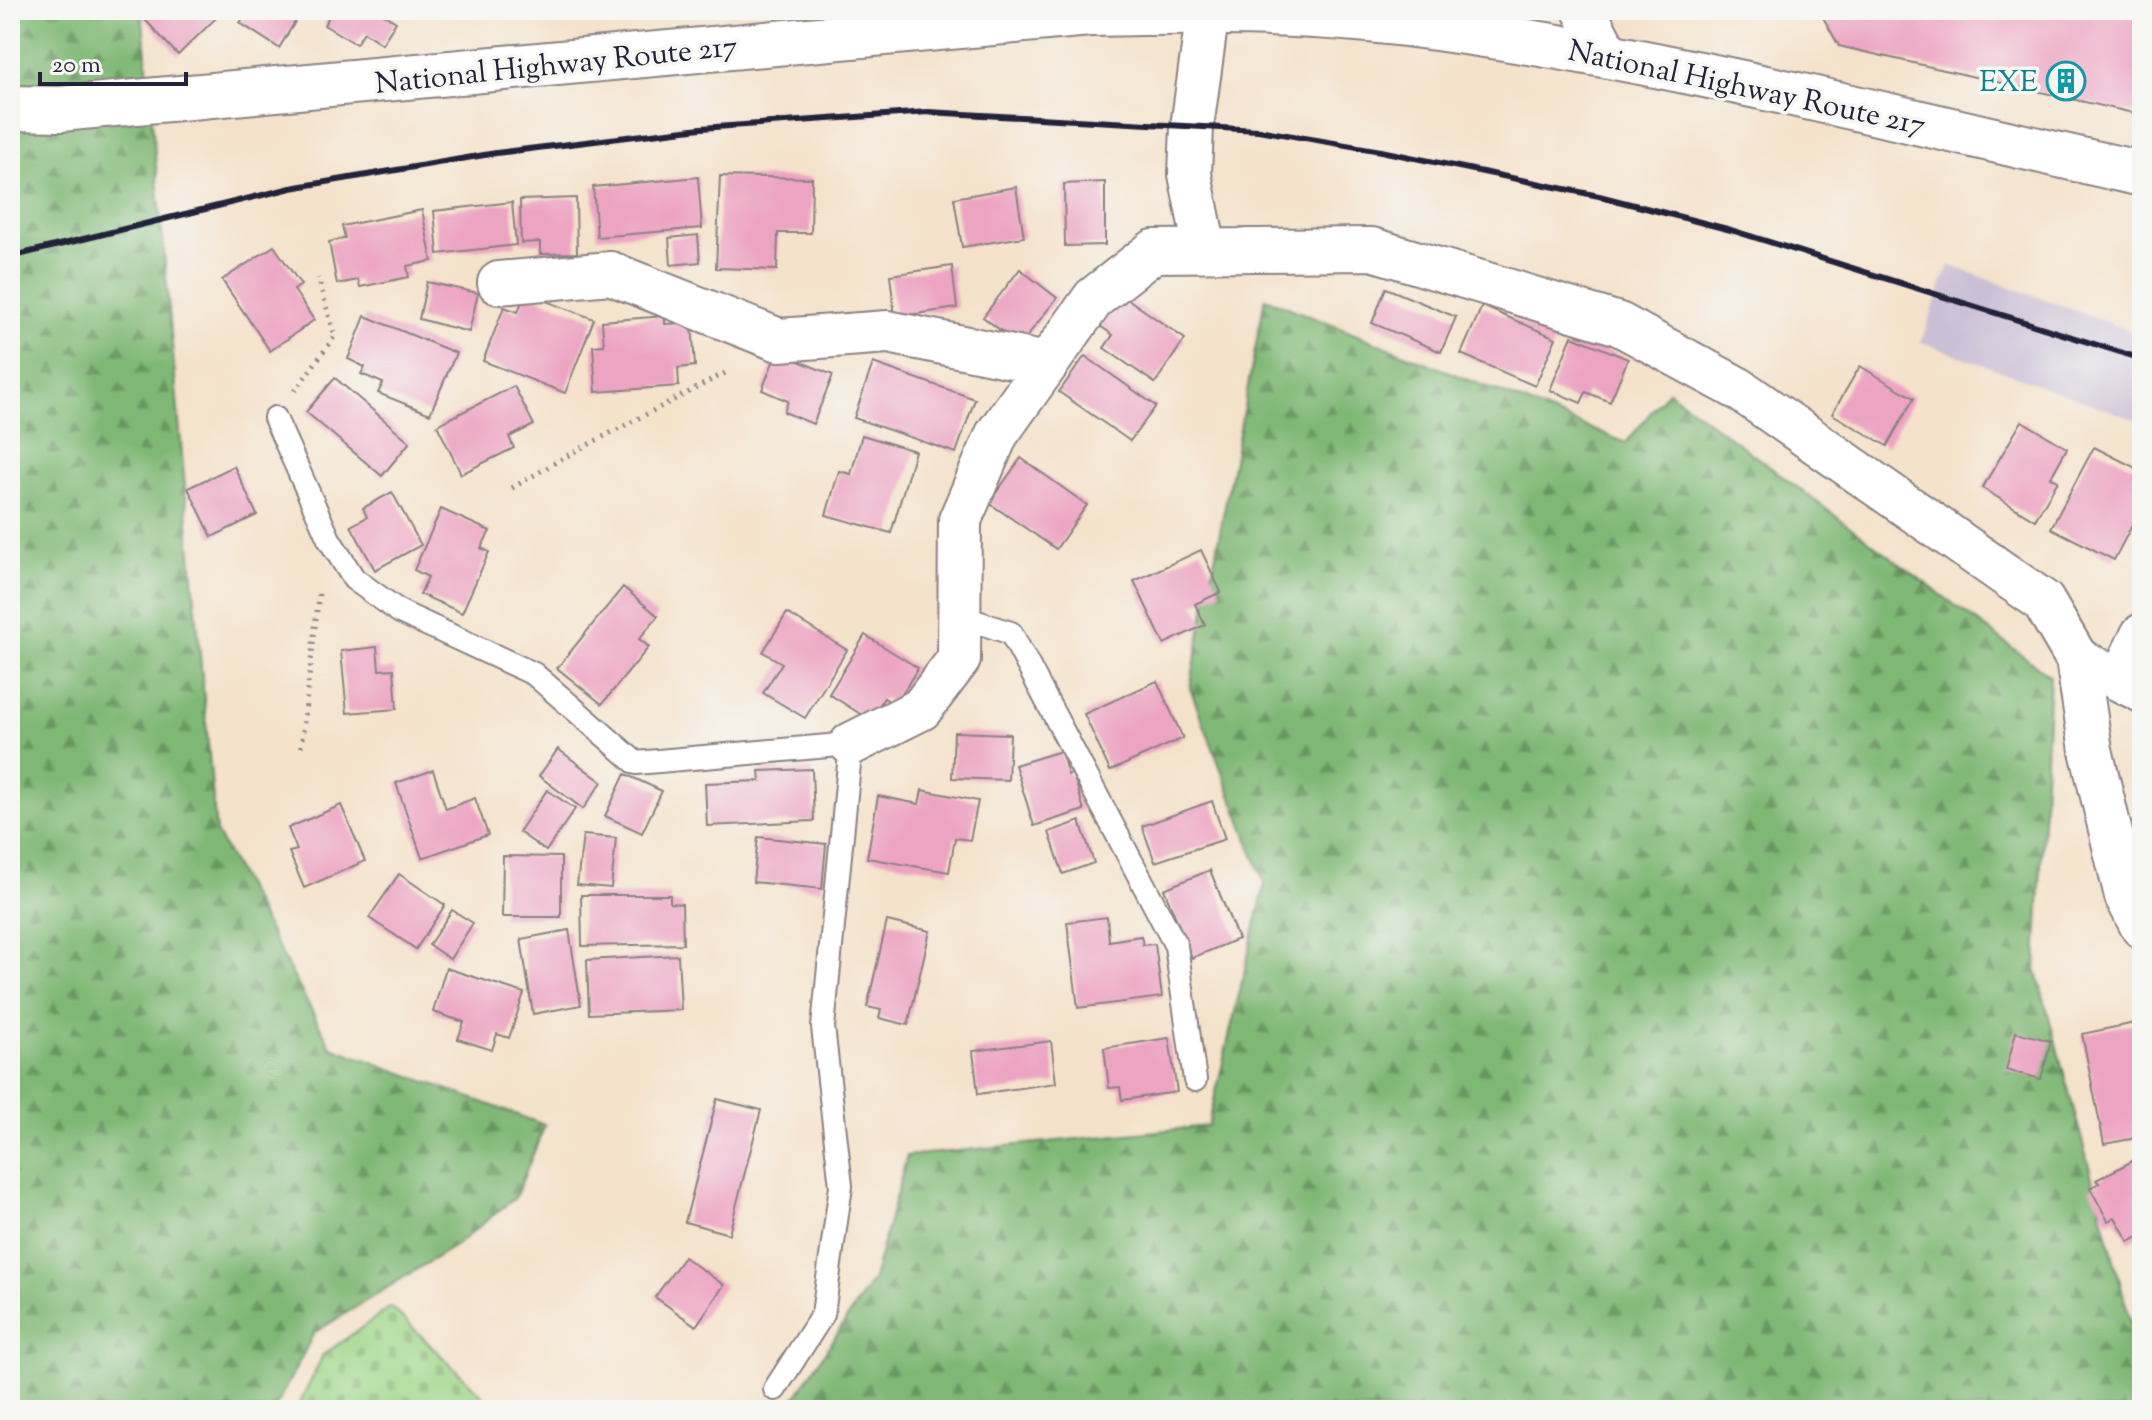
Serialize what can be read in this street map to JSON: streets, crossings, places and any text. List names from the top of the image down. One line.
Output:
{"streets":{"highway":["National Highway Route 217"]},"places":{"building":["EXE"]},"scale_bar":"20 m"}
